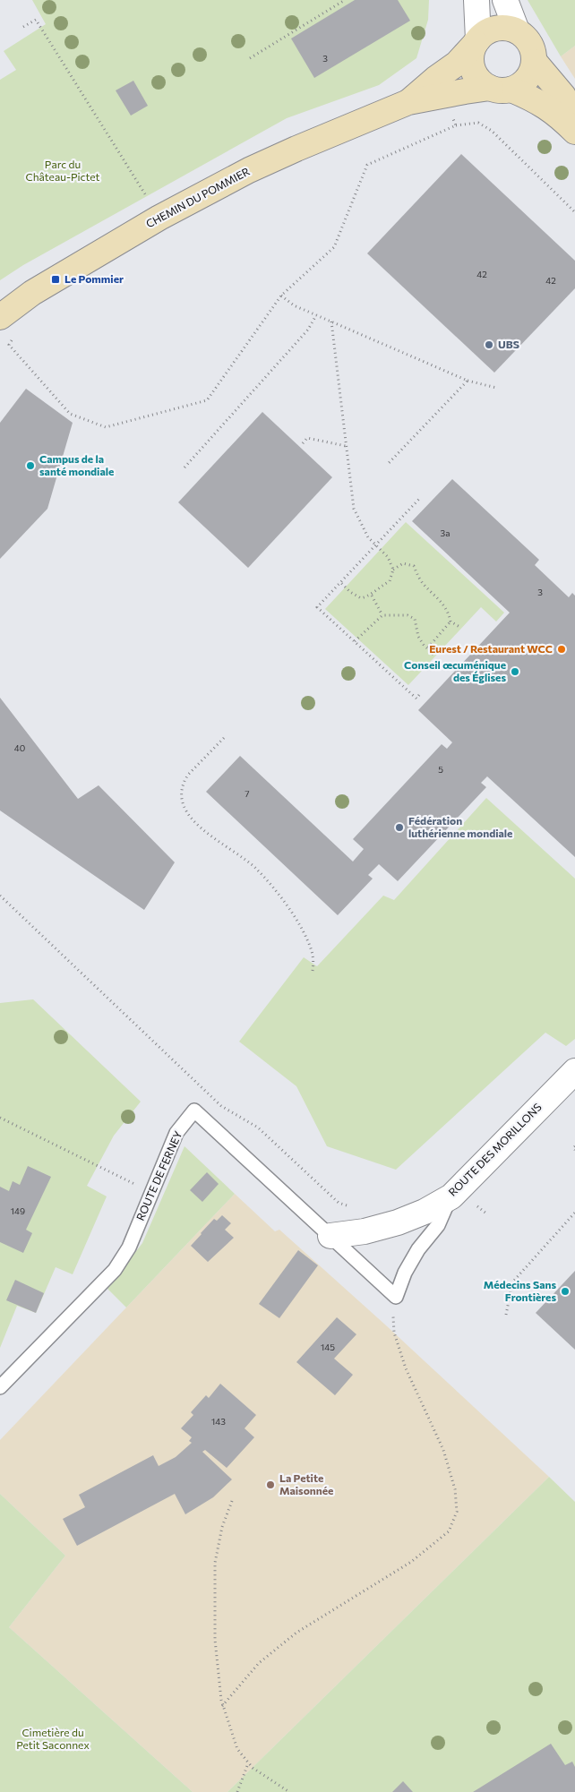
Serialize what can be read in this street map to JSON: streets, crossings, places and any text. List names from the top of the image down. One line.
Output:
{"streets":{"street":["CHEMIN DU POMMIER","ROUTE DES MORILLONS"],"lane":["ROUTE DE FERNEY"]},"crossings":[["ROUTE DES MORILLONS","ROUTE DE FERNEY"]],"parks":["Parc du Château-Pictet","Cimetière du Petit Saconnex"],"places":{"transit":["Le Pommier"],"other":["UBS","Campus de la santé mondiale","Eurest / Restaurant WCC","Conseil œcuménique des Églises","Fédération luthérienne mondiale","Médecins Sans Frontières","La Petite Maisonnée"]},"house_numbers":["3","42","42","3a","3","40","5","7","149","145","143"]}
